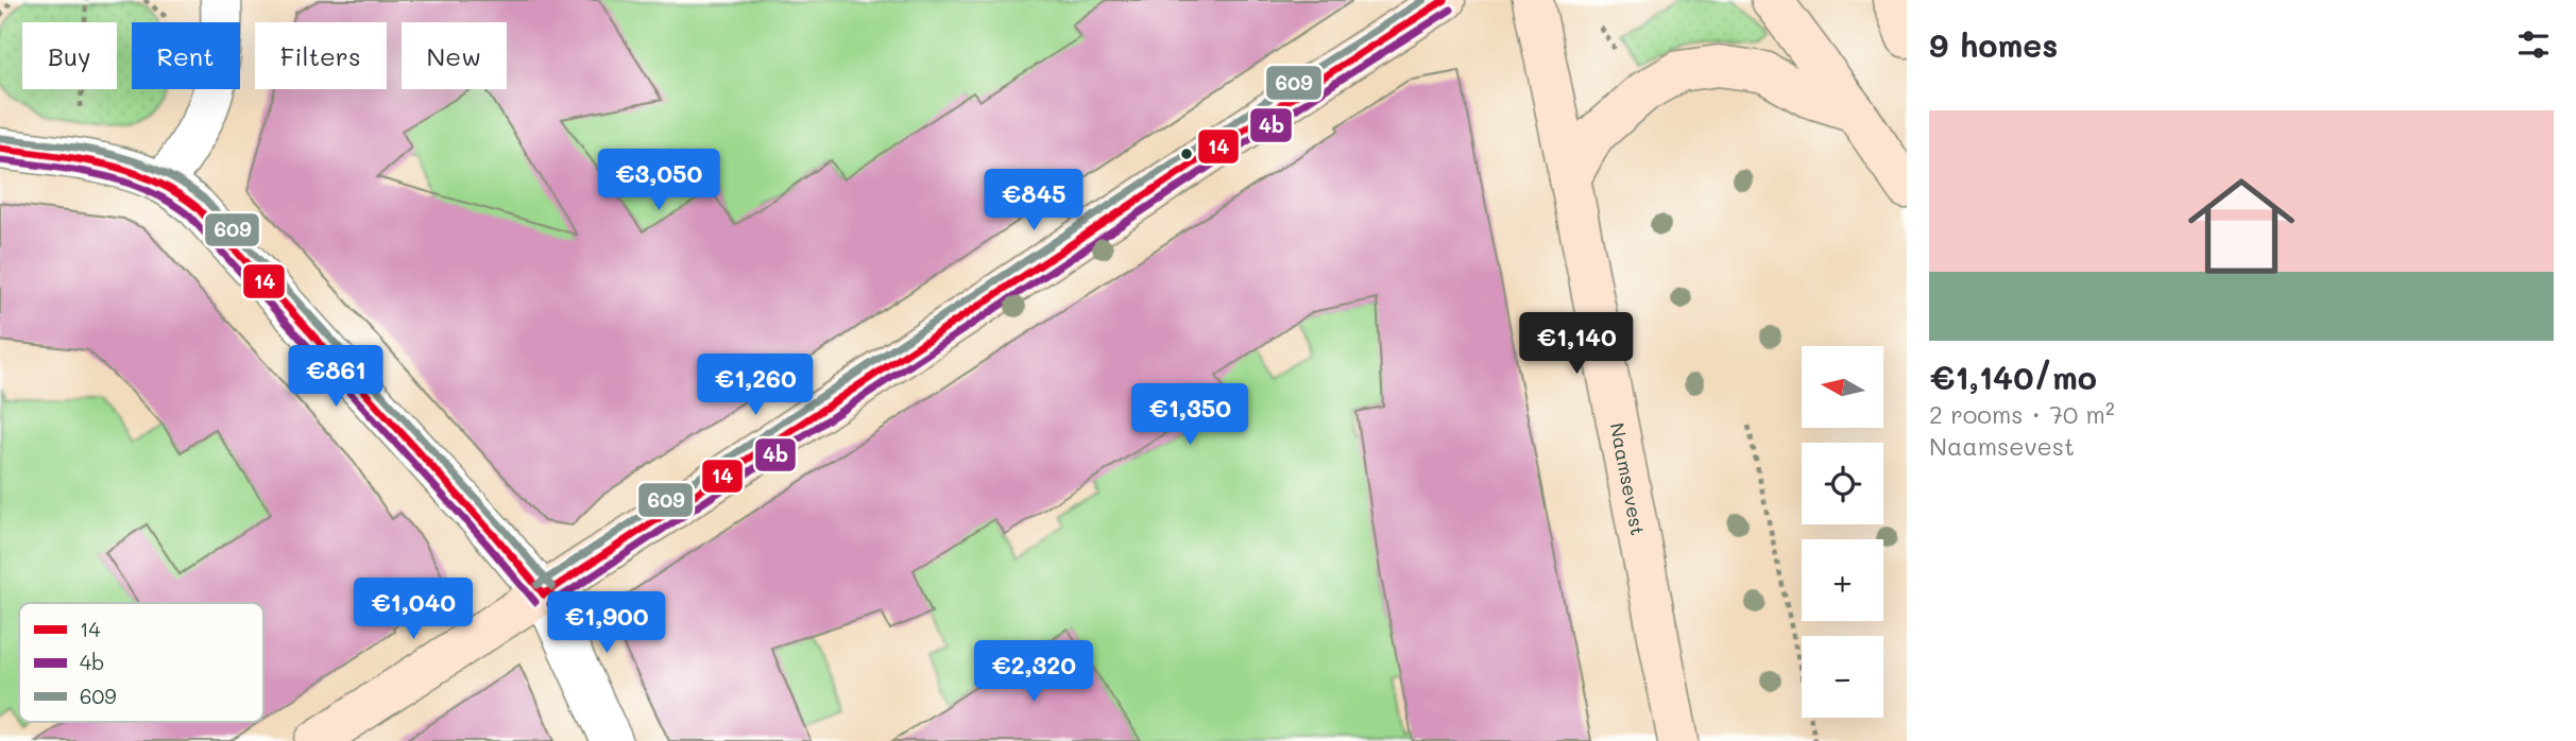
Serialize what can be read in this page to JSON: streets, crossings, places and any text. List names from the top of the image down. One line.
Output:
{"streets":{"main road":["Naamsevest"]},"lines":["transit line 14","transit line 609","transit line 4b"],"legend":["14","4b","609"],"north":"left","page":{"heading":"9 homes","chip":["Buy","Rent","Filters","New"],"list":[{"name":"€1,140/mo","note":"2 rooms · 70 m² · Naamsevest"}],"price":["€3,050","€845","€1,140","€861","€1,260","€1,350","€1,040","€1,900","€2,320"],"map_buttons":["+","−"]}}
